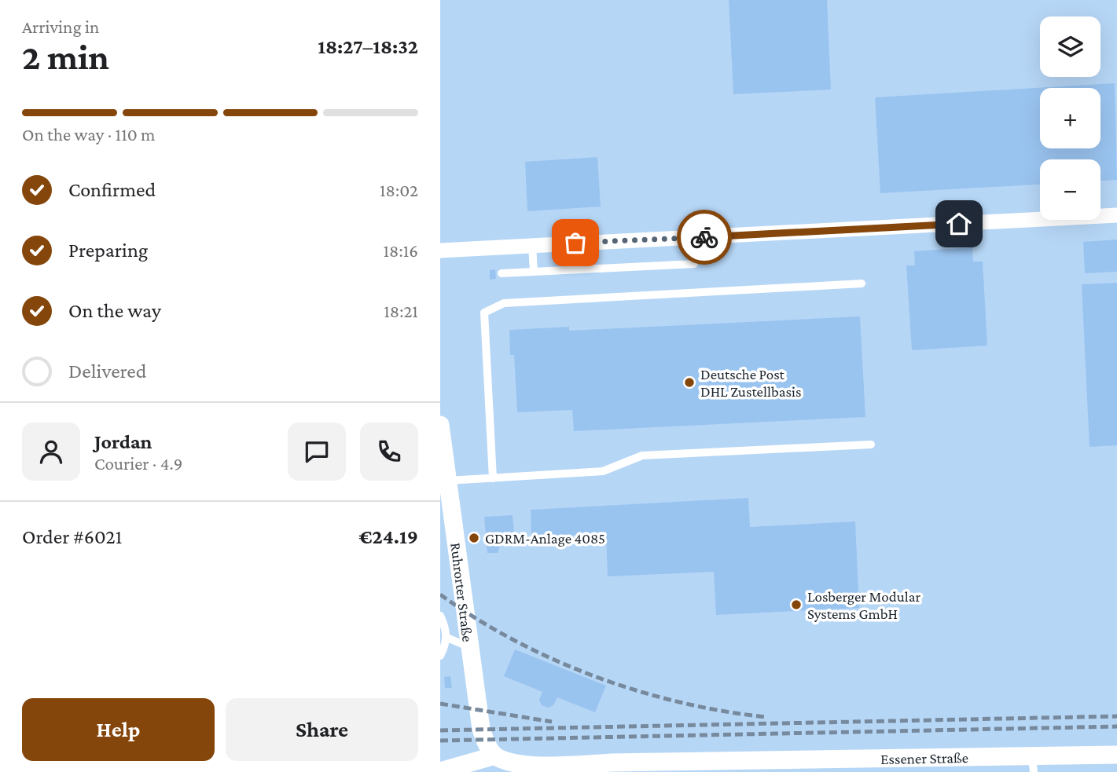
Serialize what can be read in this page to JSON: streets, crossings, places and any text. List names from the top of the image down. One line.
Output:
{"streets":{"street":["Ruhrorter Straße","Essener Straße"]},"crossings":[["Ruhrorter Straße","Essener Straße"]],"places":["Deutsche Post DHL Zustellbasis","GDRM-Anlage 4085","Losberger Modular Systems GmbH"],"page":{"heading":["2 min","Arriving in","18:27–18:32"],"panel":["Jordan","Courier · 4.9","Order #6021","€24.19"],"map_buttons":["+","−"],"bar":"On the way · 110 m","list":[["Confirmed","18:02"],["Preparing","18:16"],["On the way","18:21"],"Delivered"],"buttons":["Help","Share"]}}
